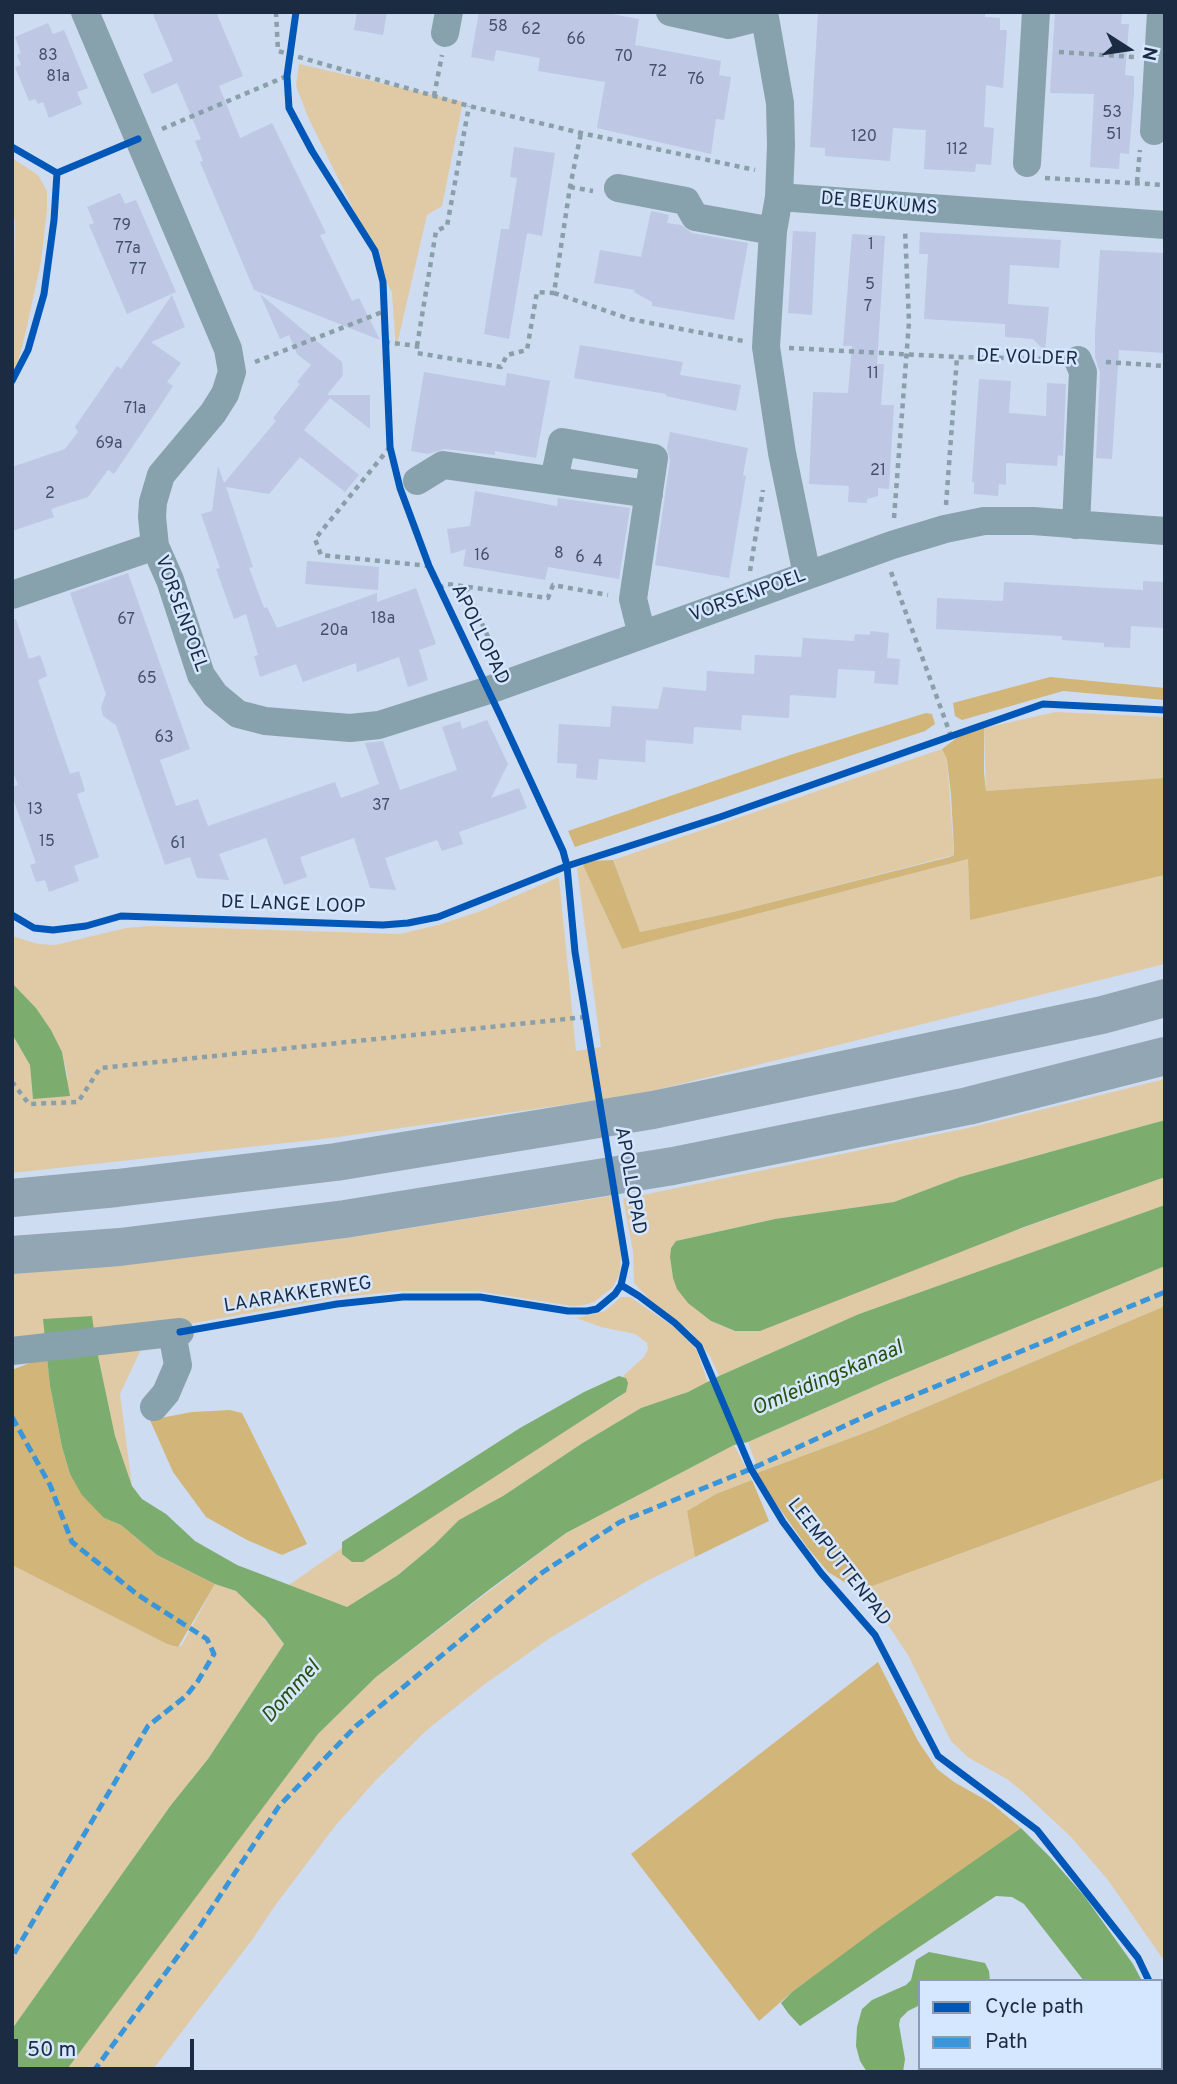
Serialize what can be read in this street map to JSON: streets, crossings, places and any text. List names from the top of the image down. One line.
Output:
{"streets":{"street":["DE BEUKUMS","VORSENPOEL"],"path":["DE VOLDER"],"cycle path":["APOLLOPAD","DE LANGE LOOP","LEEMPUTTENPAD"]},"crossings":[["DE VOLDER","VORSENPOEL"]],"water":["Omleidingskanaal","Dommel"],"house_numbers":["58","62","66","83","70","72","81a","76","53","51","120","112","79","1","77a","77","5","7","11","71a","69a","21","2","8","16","6","4","18a","67","20a","65","63","37","13","15","61"],"legend":["Cycle path","Path"],"scale_bar":"50 m","north":"right"}
